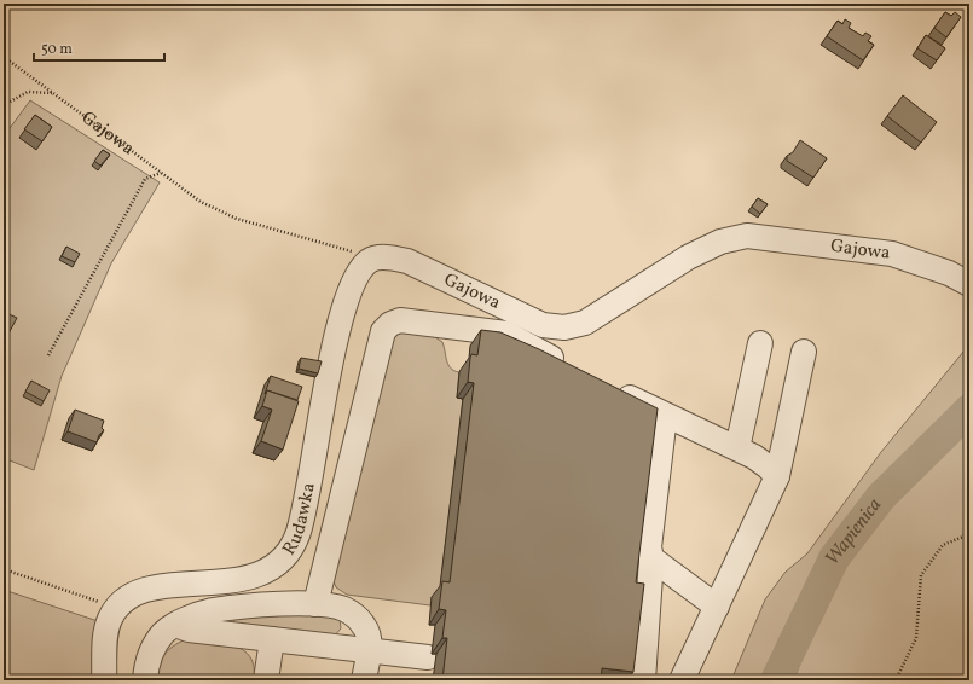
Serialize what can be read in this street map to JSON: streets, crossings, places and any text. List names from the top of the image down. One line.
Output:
{"streets":{"street":["Gajowa","Rudawka"]},"crossings":[["Gajowa","Rudawka"]],"water":["Wapienica"],"scale_bar":"50 m"}
